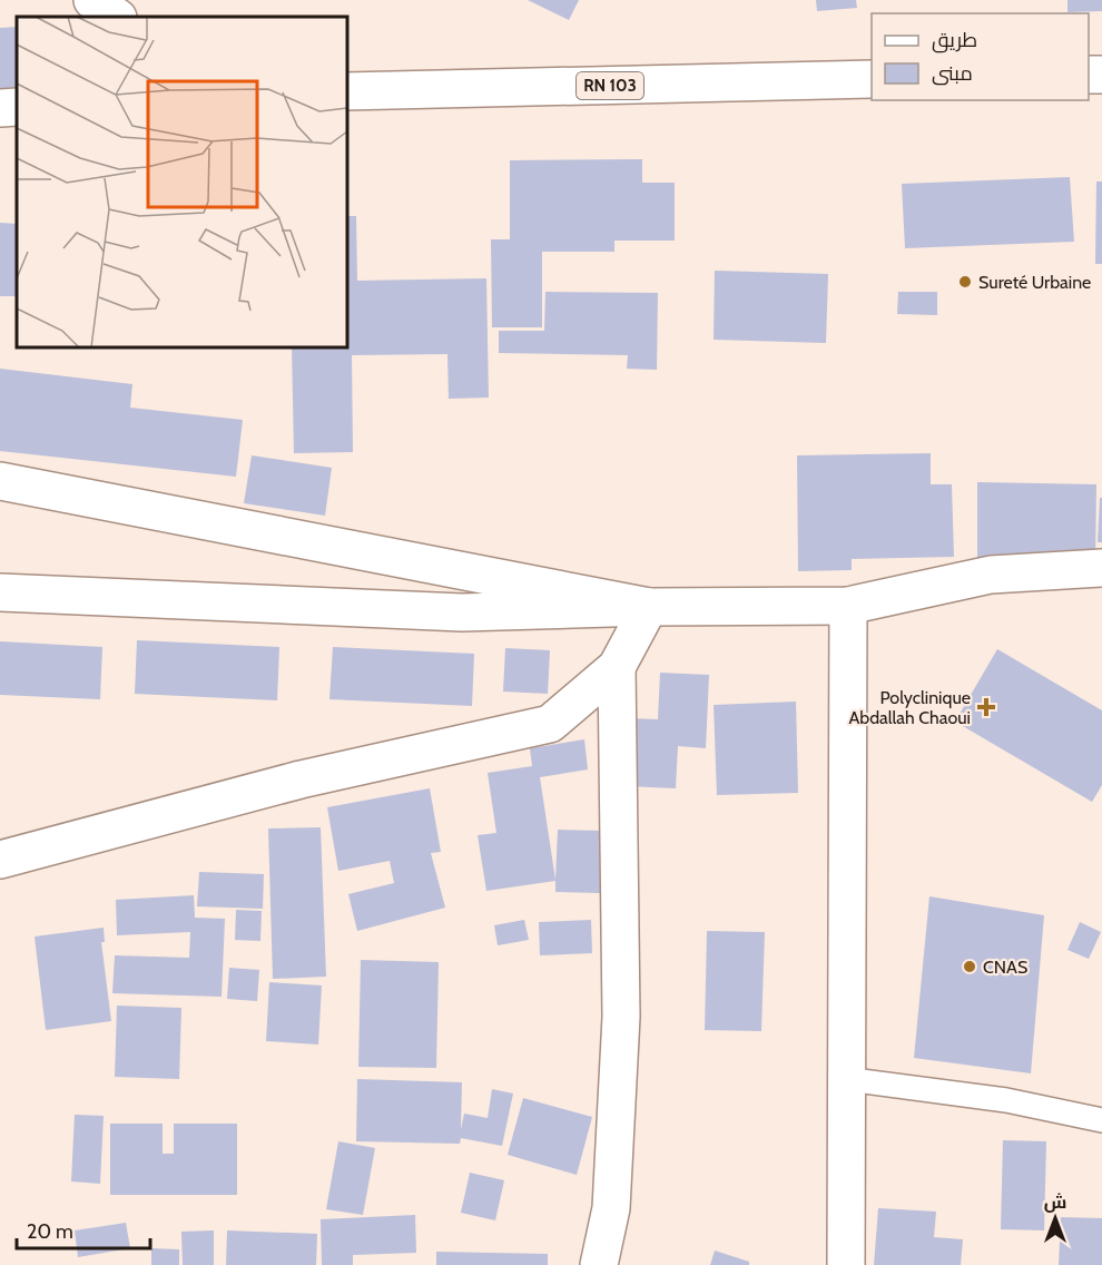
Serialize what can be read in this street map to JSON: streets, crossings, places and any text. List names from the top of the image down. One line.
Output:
{"streets":{"street":["RN 103"]},"places":{"other":["Sureté Urbaine","CNAS"],"health":["Polyclinique Abdallah Chaoui"]},"legend":["طريق","مبنى"],"scale_bar":"20 m","north":"top"}
